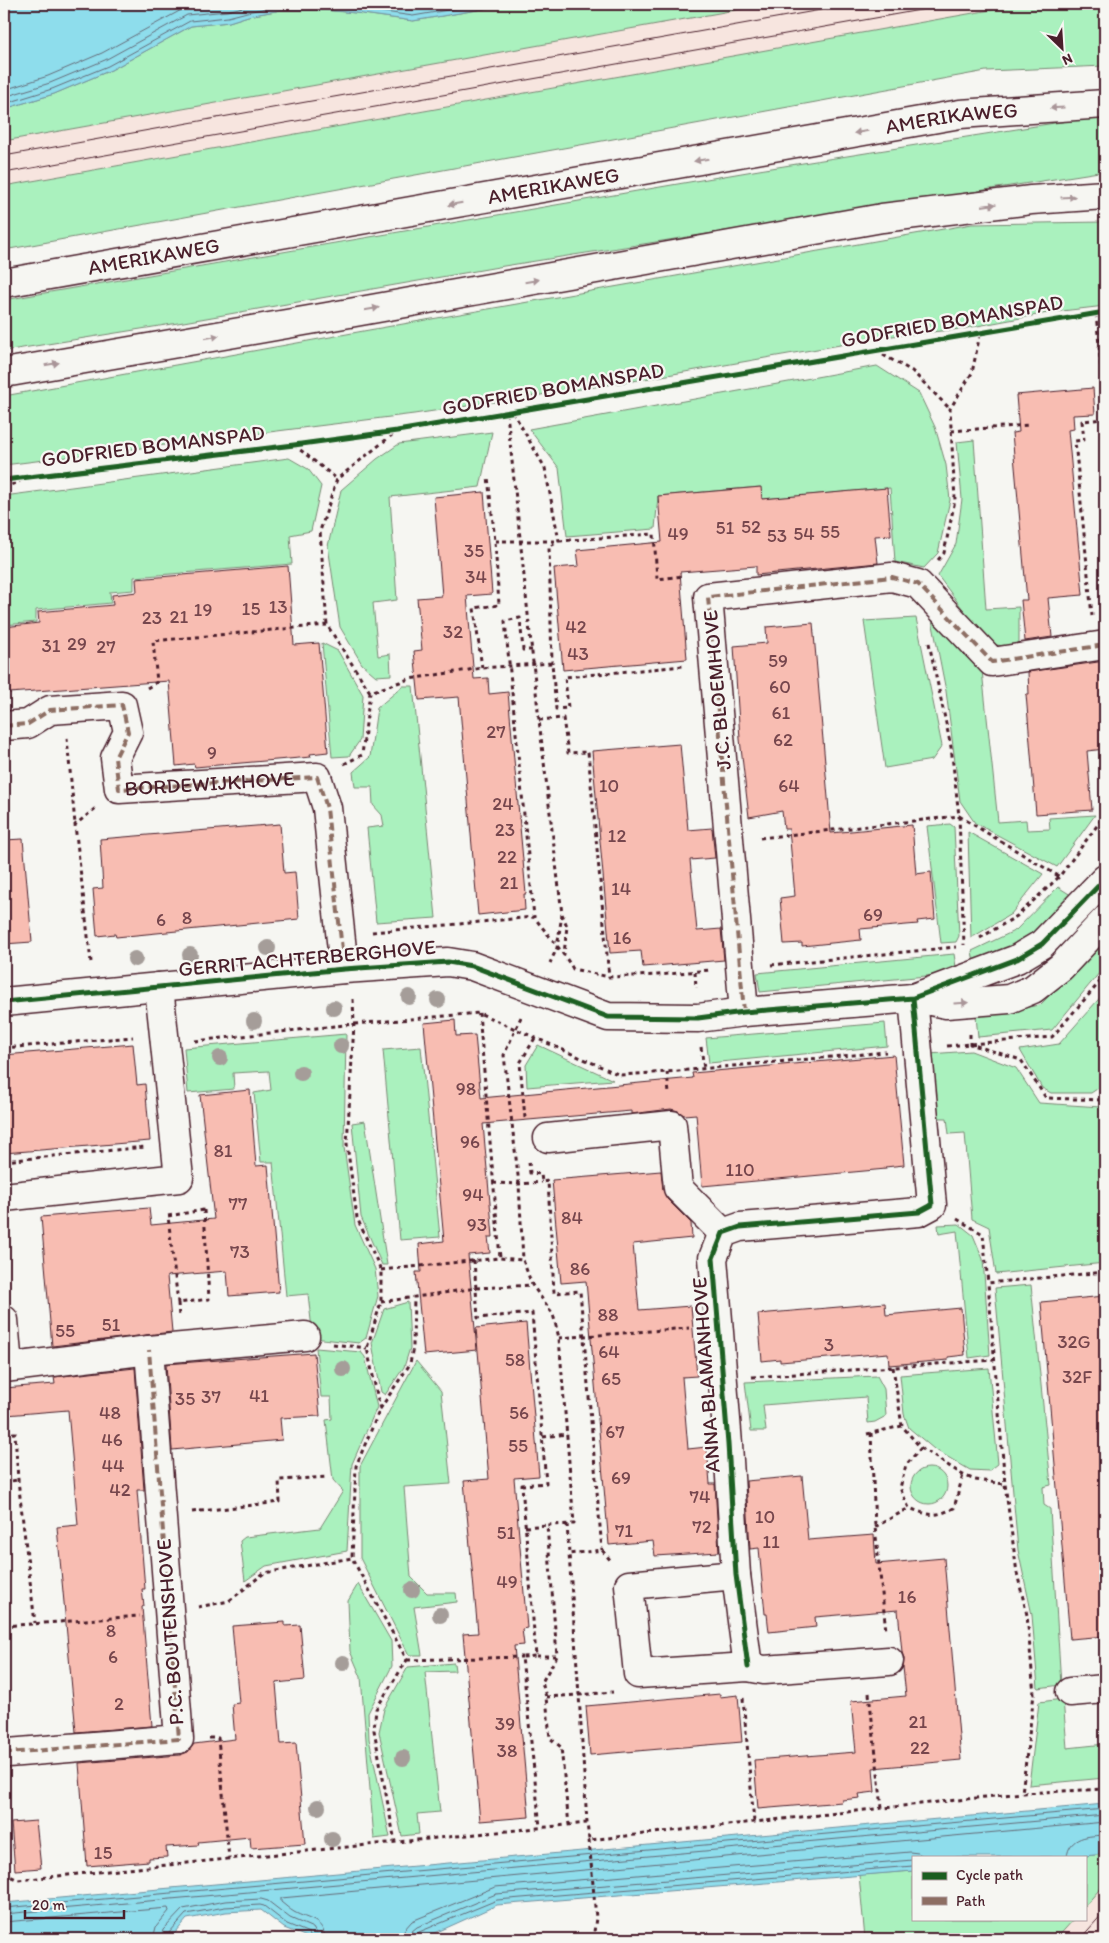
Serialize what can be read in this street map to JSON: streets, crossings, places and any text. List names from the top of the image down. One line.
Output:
{"streets":{"street":["AMERIKAWEG","J.C. BLOEMHOVE","BORDEWIJKHOVE","GERRIT ACHTERBERGHOVE","ANNA BLAMANHOVE","P.C. BOUTENSHOVE"],"cycle path":["GODFRIED BOMANSPAD"]},"crossings":[["J.C. BLOEMHOVE","GERRIT ACHTERBERGHOVE"],["BORDEWIJKHOVE","GERRIT ACHTERBERGHOVE"]],"house_numbers":["52","51","55","49","54","53","35","34","13","15","19","21","23","42","32","29","31","27","43","59","60","61","27","62","9","10","64","24","23","12","22","21","14","69","8","6","16","98","96","81","110","94","77","84","93","73","86","88","51","55","32G","3","64","58","32F","65","41","37","35","48","56","67","46","55","44","69","42","74","10","72","71","51","11","49","16","8","6","2","21","39","22","38","15"],"legend":["Cycle path","Path"],"scale_bar":"20 m","north":"bottom right"}
